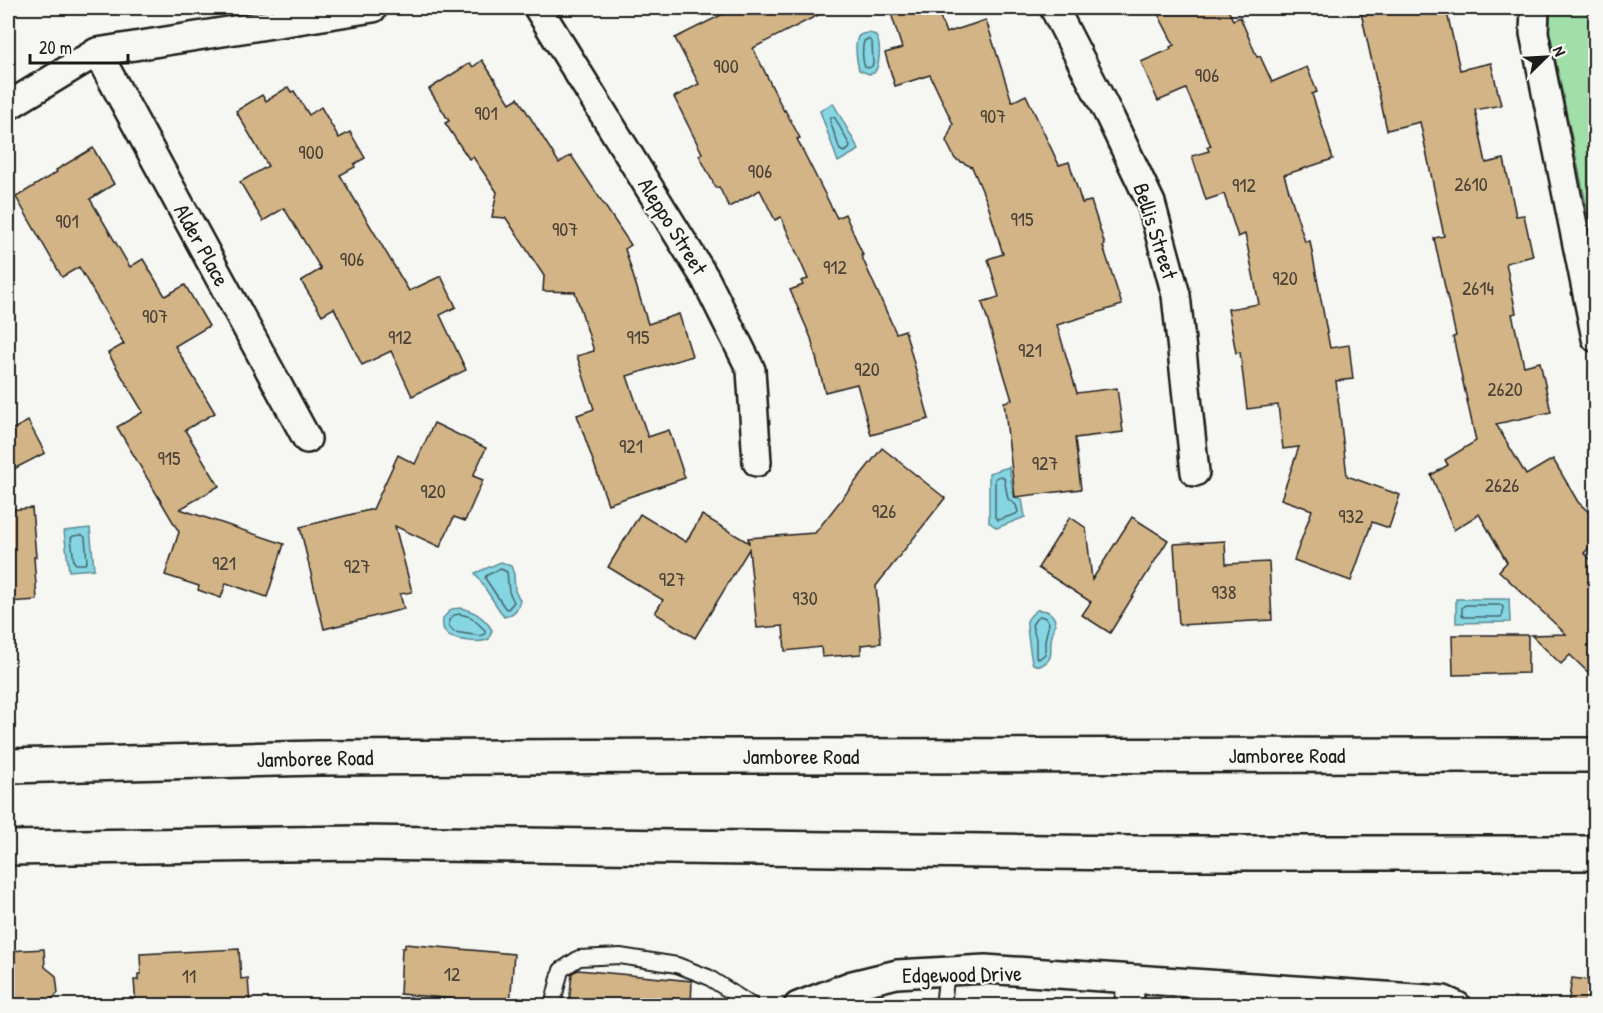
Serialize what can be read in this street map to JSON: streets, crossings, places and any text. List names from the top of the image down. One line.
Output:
{"streets":{"main road":["Jamboree Road"],"street":["Aleppo Street","Bellis Street","Alder Place","Edgewood Drive"]},"house_numbers":["900","906","901","907","900","906","2610","912","915","901","907","906","912","920","2614","907","912","915","921","920","2620","921","915","927","2626","920","926","932","921","927","927","938","930","12","11"],"scale_bar":"20 m","north":"top right"}
